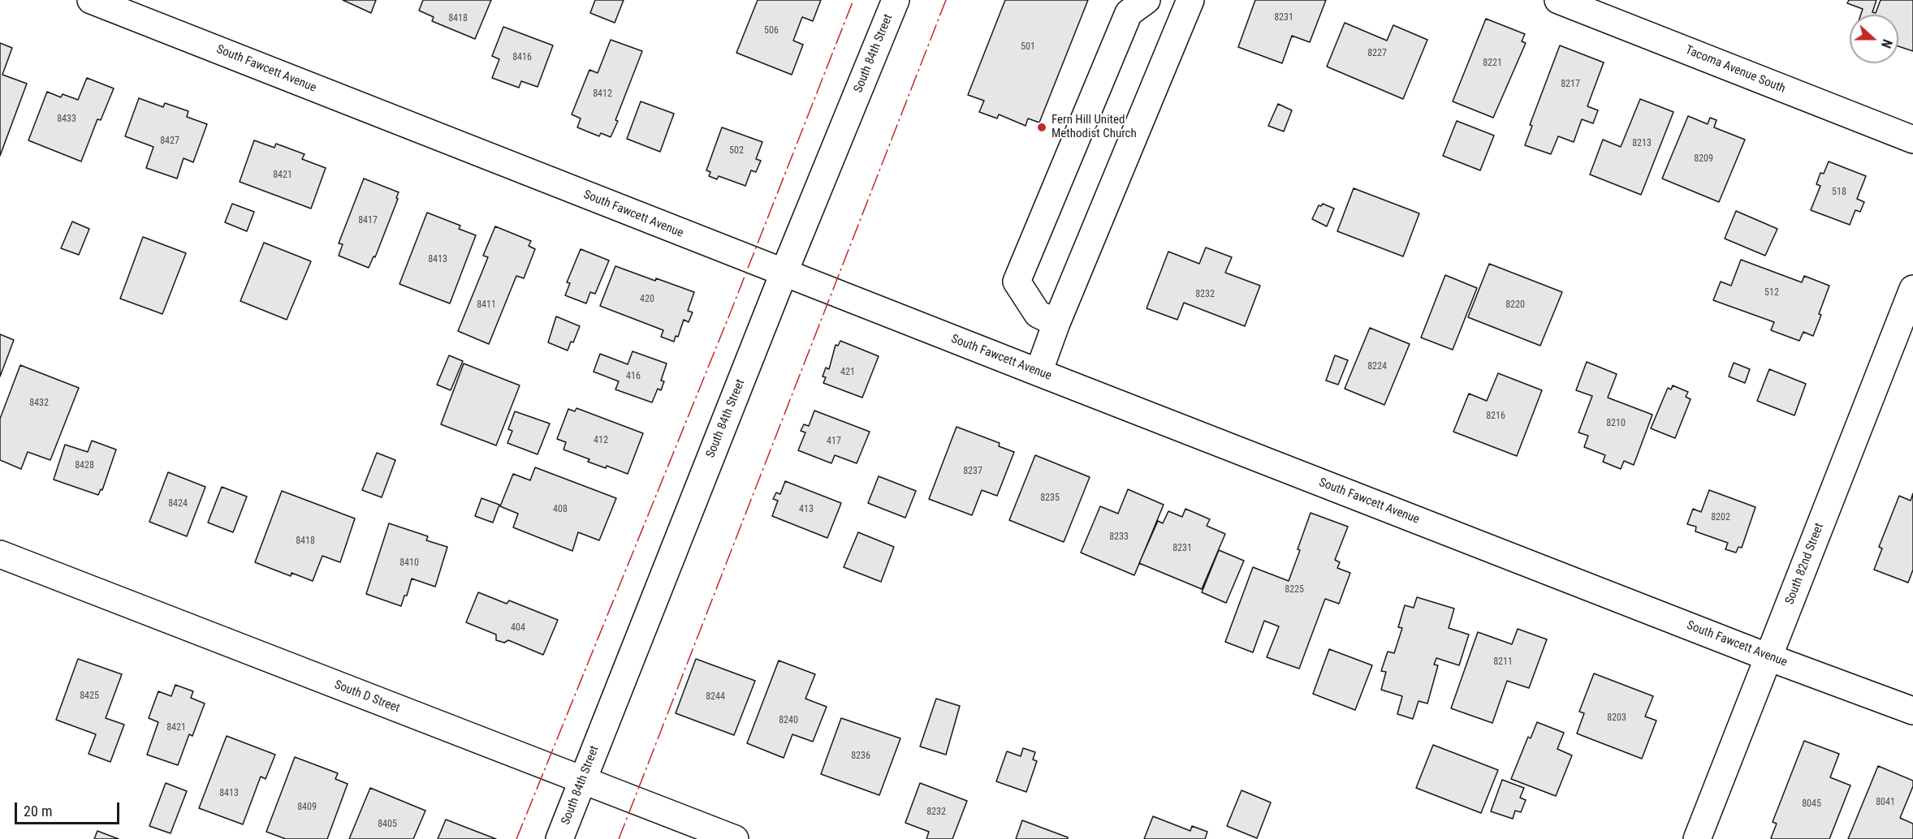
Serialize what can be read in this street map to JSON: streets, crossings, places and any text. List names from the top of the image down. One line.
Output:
{"streets":{"street":["South 84th Street","South Fawcett Avenue","Tacoma Avenue South","South 82nd Street","South D Street"]},"crossings":[["South 84th Street","South Fawcett Avenue"],["South 84th Street","South D Street"],["South Fawcett Avenue","South 82nd Street"]],"places":["Fern Hill United Methodist Church"],"house_numbers":["8231","8418","506","501","8227","8416","8221","8217","8412","8433","8427","8213","502","8209","8421","518","8417","8413","512","8232","420","8411","8220","8224","421","416","8432","8216","8210","412","417","8428","8237","8235","8424","408","413","8202","8233","8418","8231","8410","8225","404","8211","8425","8244","8203","8240","8421","8236","8413","8041","8045","8409","8232","8405"],"scale_bar":"20 m","north":"right"}
